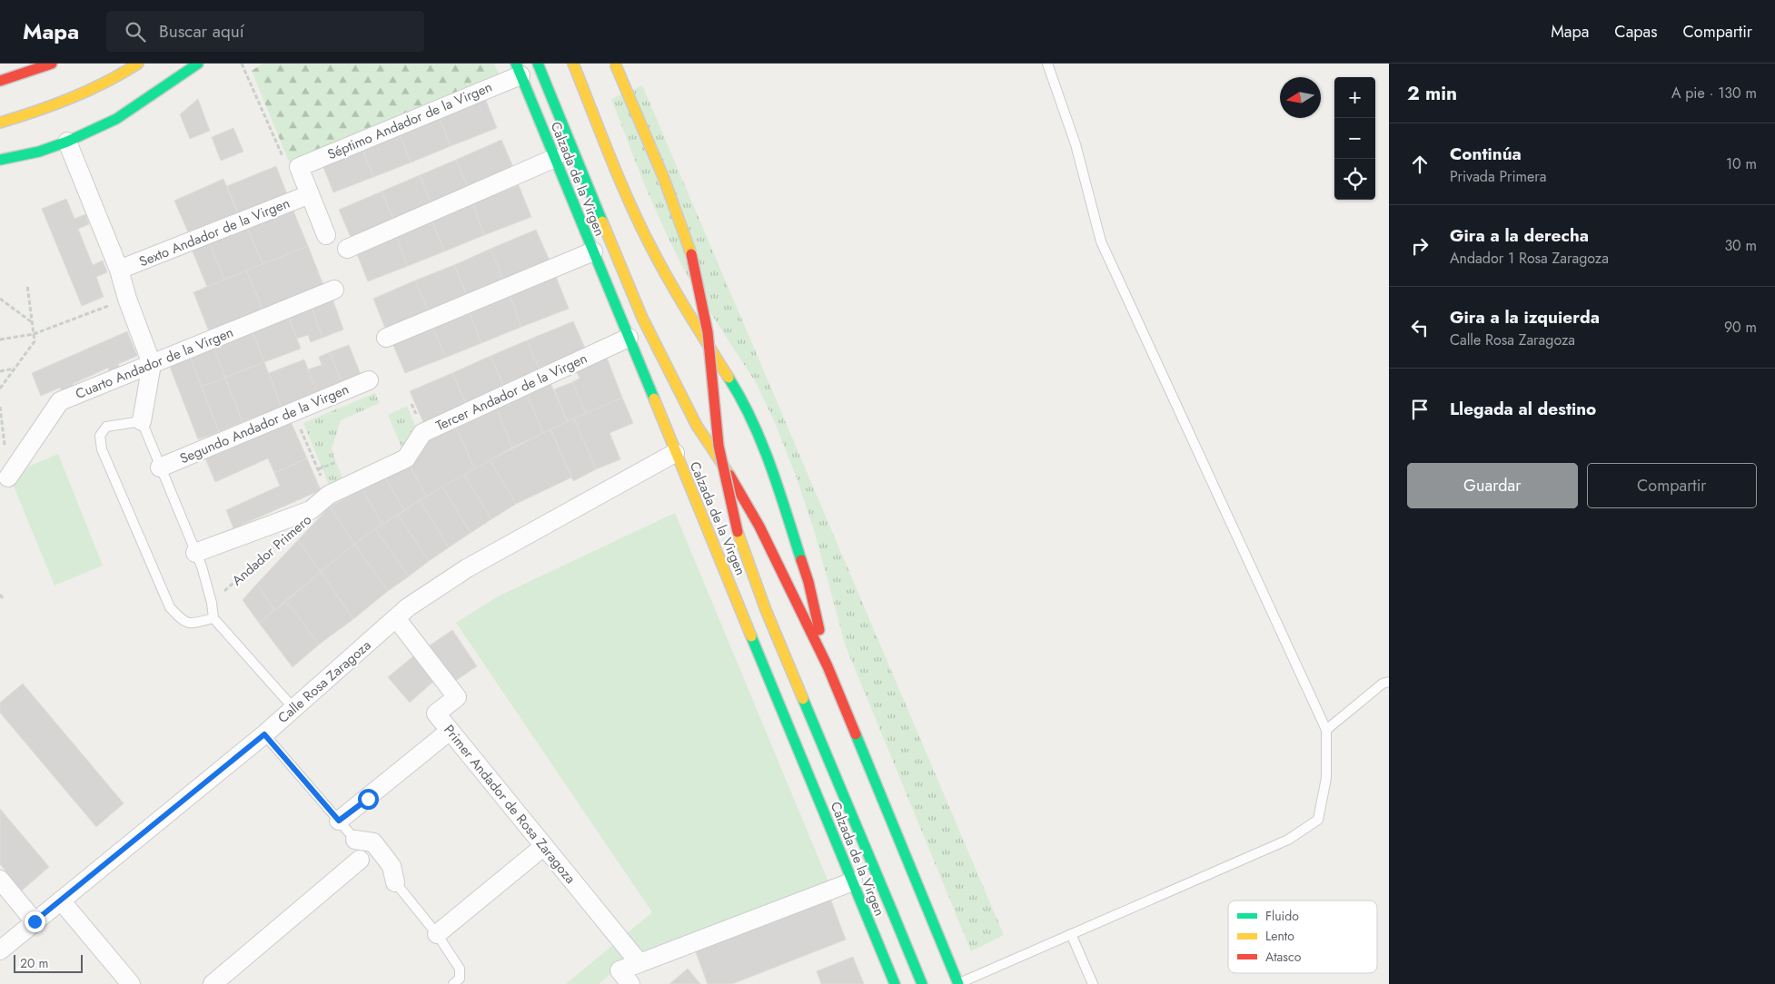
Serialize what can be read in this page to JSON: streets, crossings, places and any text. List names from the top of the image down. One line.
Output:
{"streets":{"main road":["Calzada de la Virgen"],"street":["Séptimo Andador de la Virgen","Sexto Andador de la Virgen","Cuarto Andador de la Virgen","Tercer Andador de la Virgen","Segundo Andador de la Virgen","Calle Rosa Zaragoza","Primer Andador de Rosa Zaragoza"],"path":["Andador Primero"]},"crossings":[["Séptimo Andador de la Virgen","Calzada de la Virgen"],["Calzada de la Virgen","Tercer Andador de la Virgen"],["Calzada de la Virgen","Calle Rosa Zaragoza"],["Calle Rosa Zaragoza","Primer Andador de Rosa Zaragoza"]],"legend":["Fluido","Lento","Atasco"],"scale_bar":"20 m","north":"left","page":{"header":"Mapa","search":"Buscar aquí","nav":["Mapa","Capas","Compartir"],"heading":["2 min","A pie · 130 m"],"map_buttons":["+","−"],"list":[["Continúa","Privada Primera","10 m"],["Gira a la derecha","Andador 1 Rosa Zaragoza","30 m"],["Gira a la izquierda","Calle Rosa Zaragoza","90 m"],"Llegada al destino"],"buttons":["Guardar","Compartir"],"scale":"20 m"}}
